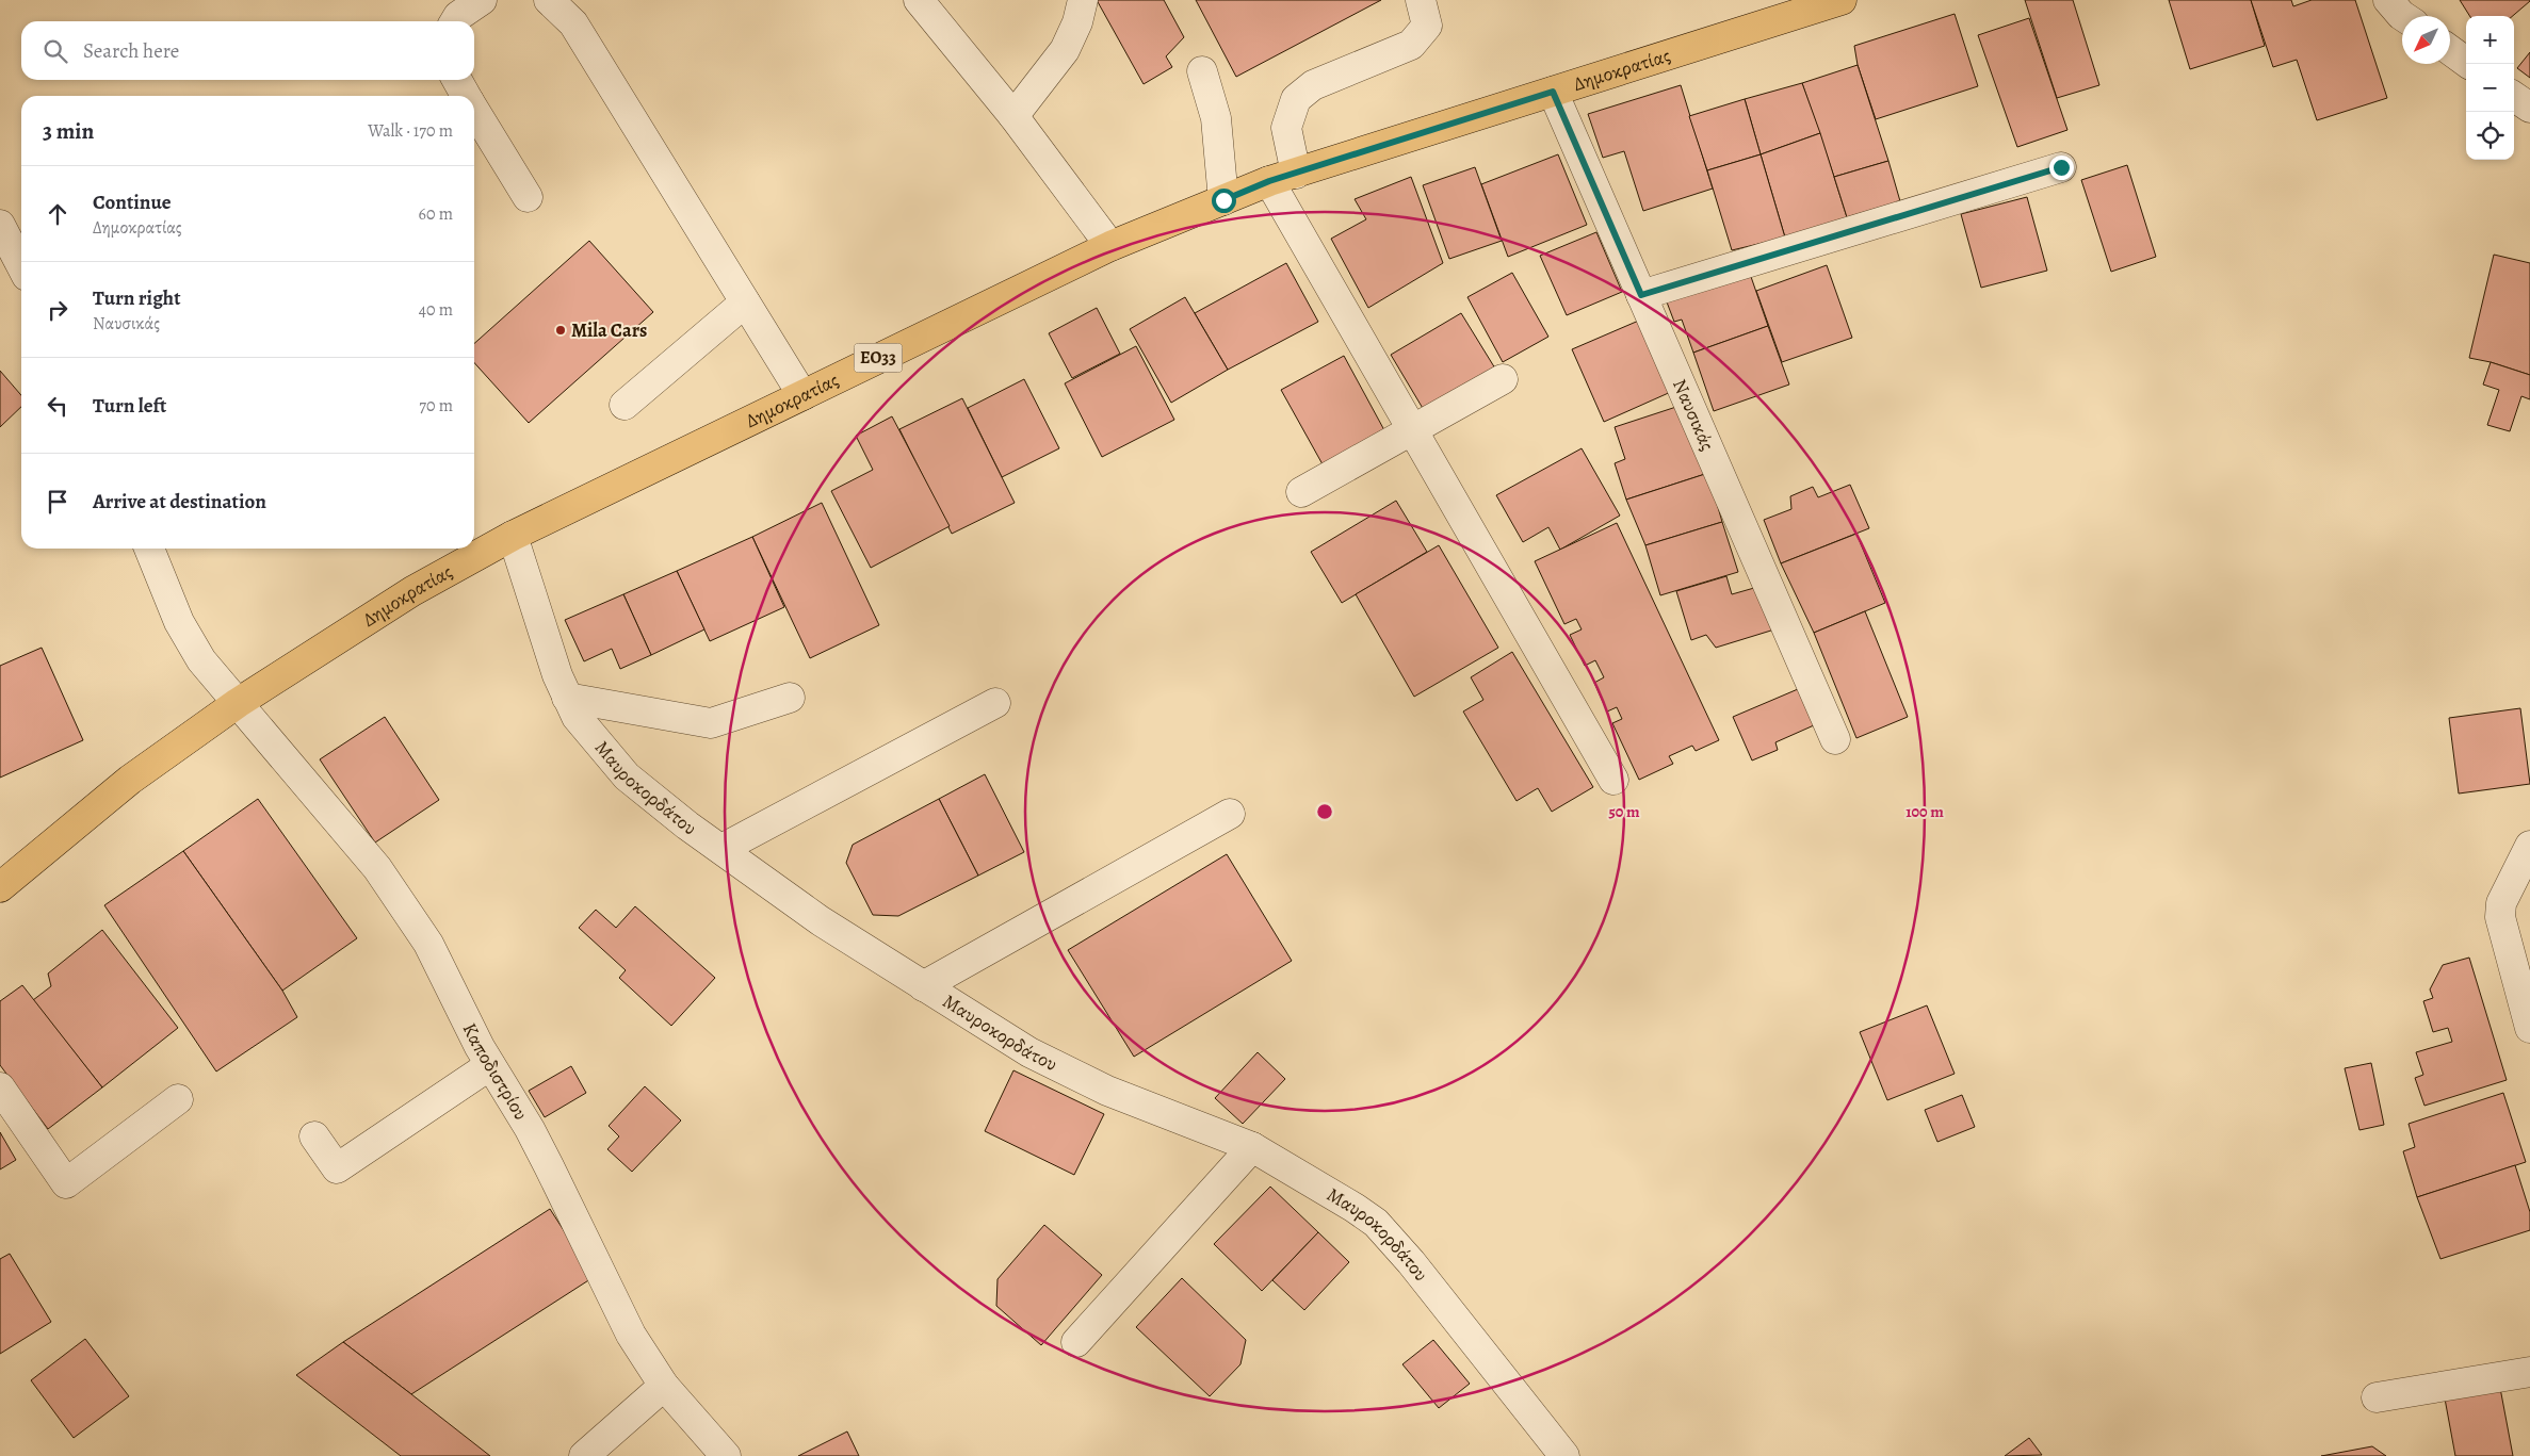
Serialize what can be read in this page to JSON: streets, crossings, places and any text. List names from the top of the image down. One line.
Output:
{"streets":{"main road":["Δημοκρατίας","ΕΟ33"],"street":["Ναυσικάς","Μαυροκορδάτου","Καποδιστρίου"]},"crossings":[["Δημοκρατίας","Ναυσικάς"],["Δημοκρατίας","Μαυροκορδάτου"],["Δημοκρατίας","Καποδιστρίου"]],"places":["Mila Cars"],"north":"bottom left","page":{"map_buttons":["+","−"],"search":"Search here","heading":["3 min","Walk · 170 m"],"list":[["Continue","Δημοκρατίας","60 m"],["Turn right","Ναυσικάς","40 m"],["Turn left","70 m"],"Arrive at destination"]},"rings":["50 m","100 m"]}
